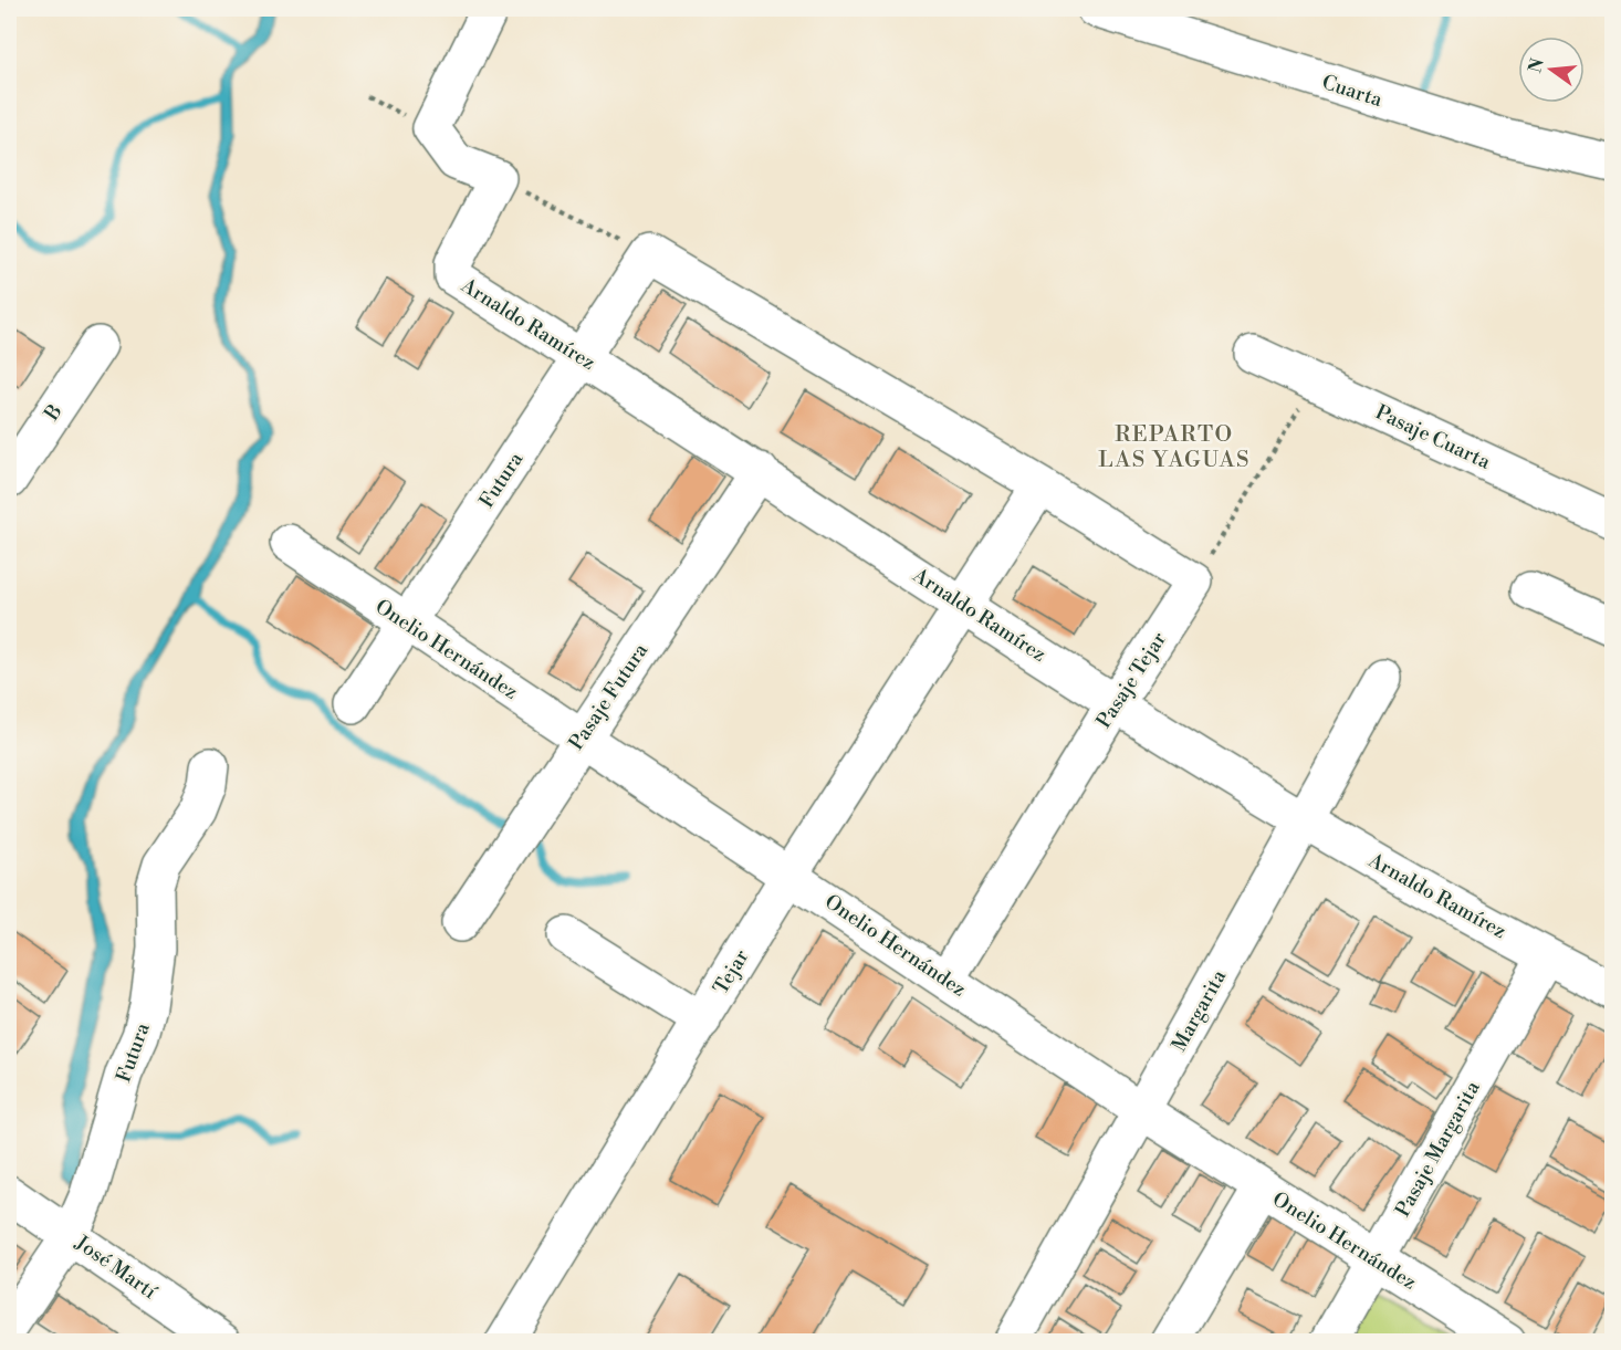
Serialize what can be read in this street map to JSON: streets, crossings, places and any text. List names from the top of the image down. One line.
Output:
{"streets":{"street":["Cuarta","Arnaldo Ramírez","B","Pasaje Cuarta","Futura","Onelio Hernández","Pasaje Tejar","Pasaje Futura","Tejar","Margarita","Pasaje Margarita","José Martí"]},"crossings":[["Arnaldo Ramírez","Futura"],["Arnaldo Ramírez","Pasaje Tejar"],["Arnaldo Ramírez","Pasaje Futura"],["Arnaldo Ramírez","Tejar"],["Arnaldo Ramírez","Margarita"],["Arnaldo Ramírez","Pasaje Margarita"],["Futura","Onelio Hernández"],["Futura","José Martí"],["Onelio Hernández","Pasaje Tejar"],["Onelio Hernández","Pasaje Futura"],["Onelio Hernández","Tejar"],["Onelio Hernández","Margarita"],["Onelio Hernández","Pasaje Margarita"]],"districts":["REPARTO LAS YAGUAS"],"north":"left"}
